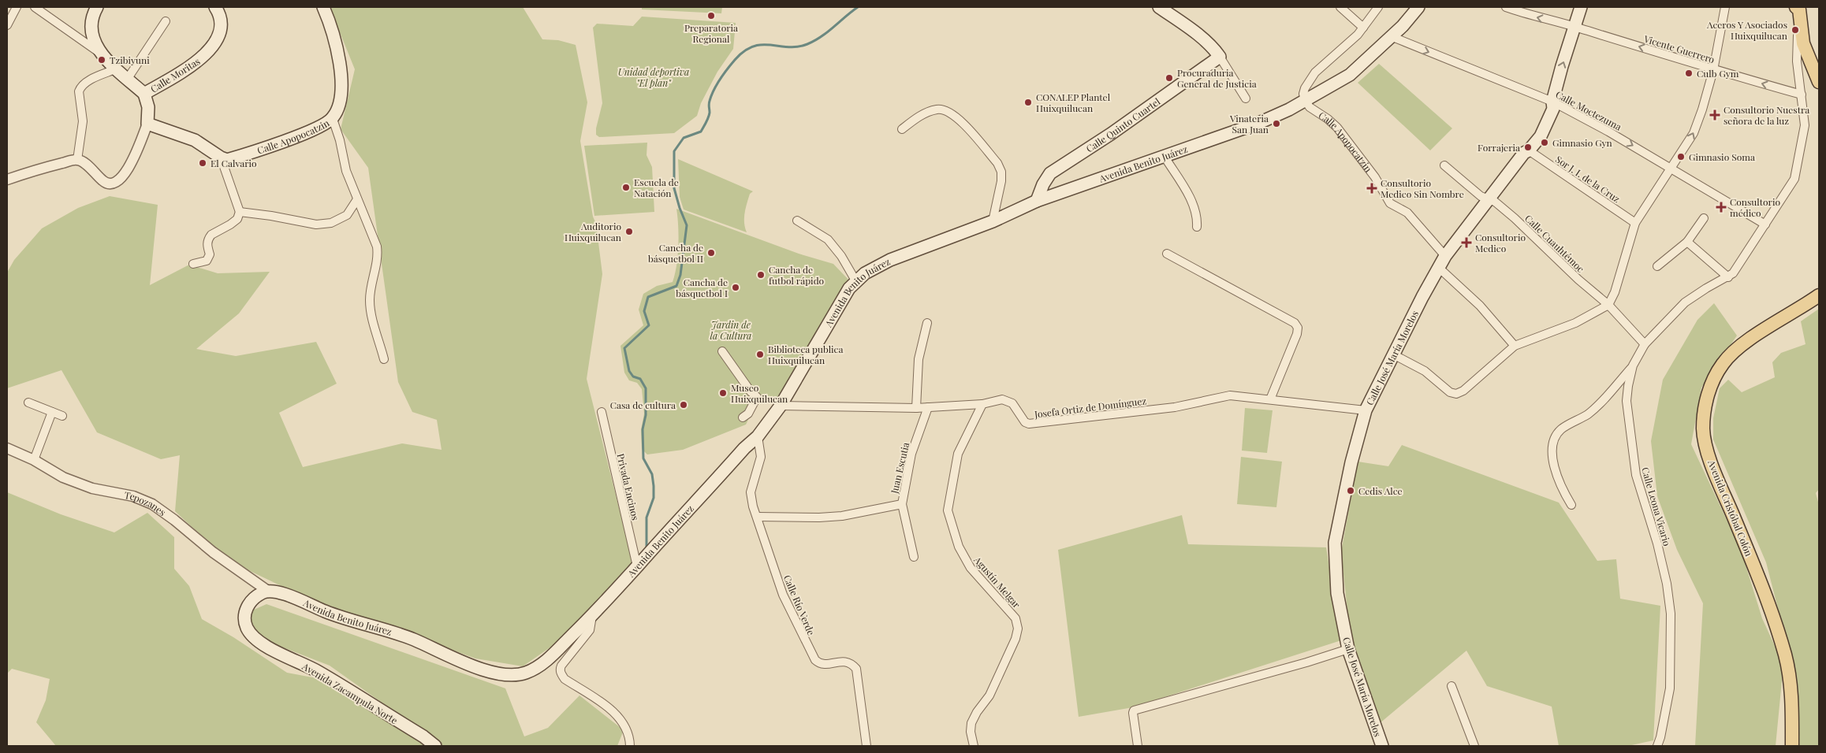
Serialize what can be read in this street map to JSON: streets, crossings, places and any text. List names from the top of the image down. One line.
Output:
{"streets":{"main road":["Calle Moritas","Calle Quinto Cuartel","Calle Apopocatzin","Avenida Benito Juárez","Calle José María Morelos","Avenida Cristóbal Colón","Avenida Zacampula Norte"],"street":["Vicente Guerrero","Calle Moctezuma","Sor J. I. de la Cruz","Calle Cuauhtémoc","Josefa Ortiz de Domínguez","Juan Escutia","Privada Encinos","Tepozanes","Calle Leona Vicario","Agustín Melgar","Calle Río Verde"]},"crossings":[["Vicente Guerrero","Calle José María Morelos"],["Vicente Guerrero","Calle Leona Vicario"],["Calle Moctezuma","Avenida Benito Juárez"],["Calle Moctezuma","Calle José María Morelos"],["Calle Moctezuma","Calle Leona Vicario"],["Calle Quinto Cuartel","Avenida Benito Juárez"],["Calle Apopocatzin","Avenida Benito Juárez"],["Calle Apopocatzin","Calle José María Morelos"],["Avenida Benito Juárez","Josefa Ortiz de Domínguez"],["Avenida Benito Juárez","Privada Encinos"],["Avenida Benito Juárez","Tepozanes"],["Avenida Benito Juárez","Calle Río Verde"],["Avenida Benito Juárez","Avenida Zacampula Norte"],["Sor J. I. de la Cruz","Calle José María Morelos"],["Calle Cuauhtémoc","Calle José María Morelos"],["Calle Cuauhtémoc","Calle Leona Vicario"],["Calle José María Morelos","Josefa Ortiz de Domínguez"],["Josefa Ortiz de Domínguez","Juan Escutia"],["Josefa Ortiz de Domínguez","Agustín Melgar"],["Tepozanes","Avenida Zacampula Norte"]],"one_way":["Vicente Guerrero","Calle Moctezuma"],"parks":["Unidad deportiva \"El plan\"","Jardin de la Cultura"],"places":{"other":["Preparatoria Regional","Aceros Y Asociados Huixquilucan","Tzibiyuni","Culb Gym","Procuraduria General de Justicia","CONALEP Plantel Huixquilucan","Vinateria San Juan","Gimnasio Gyn","Forrajeria","Gimnasio Soma","El Calvario","Escuela de Natación","Auditorio Huixquilucan","Cancha de básquetbol II","Cancha de futbol rápido","Cancha de básquetbol I","Biblioteca publica Huixquilucan","Museo Huixquilucan","Casa de cultura","Cedis Alce"],"health":["Consultorio Nuestra señora de la luz","Consultorio Medico Sin Nombre","Consultorio médico","Consultorio Medico"]}}
